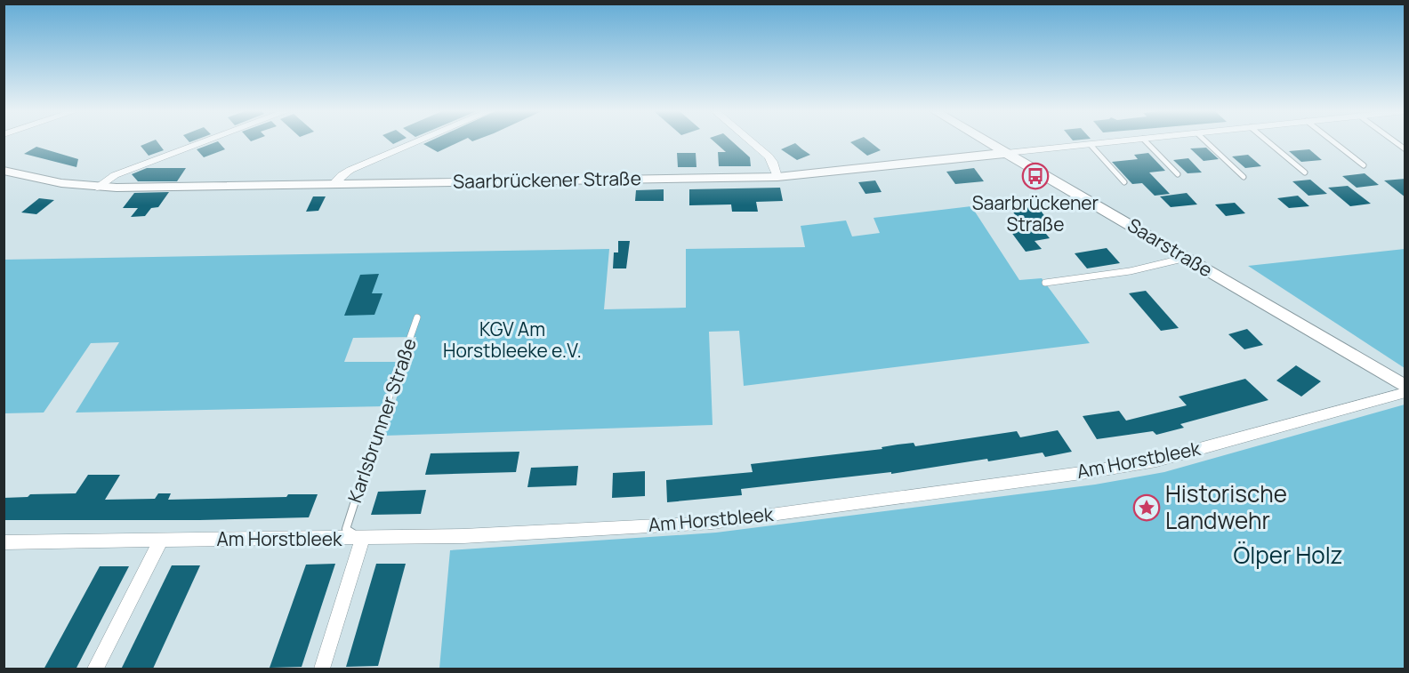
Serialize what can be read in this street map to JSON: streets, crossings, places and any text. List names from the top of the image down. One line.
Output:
{"streets":{"street":["Saarbrückener Straße","Saarstraße","Am Horstbleek"],"lane":["Karlsbrunner Straße"]},"crossings":[["Saarbrückener Straße","Saarstraße"],["Karlsbrunner Straße","Am Horstbleek"]],"parks":["KGV Am Horstbleeke e.V.","Ölper Holz"],"places":{"bus stop":["Saarbrückener Straße"],"place":["Historische Landwehr"]}}
